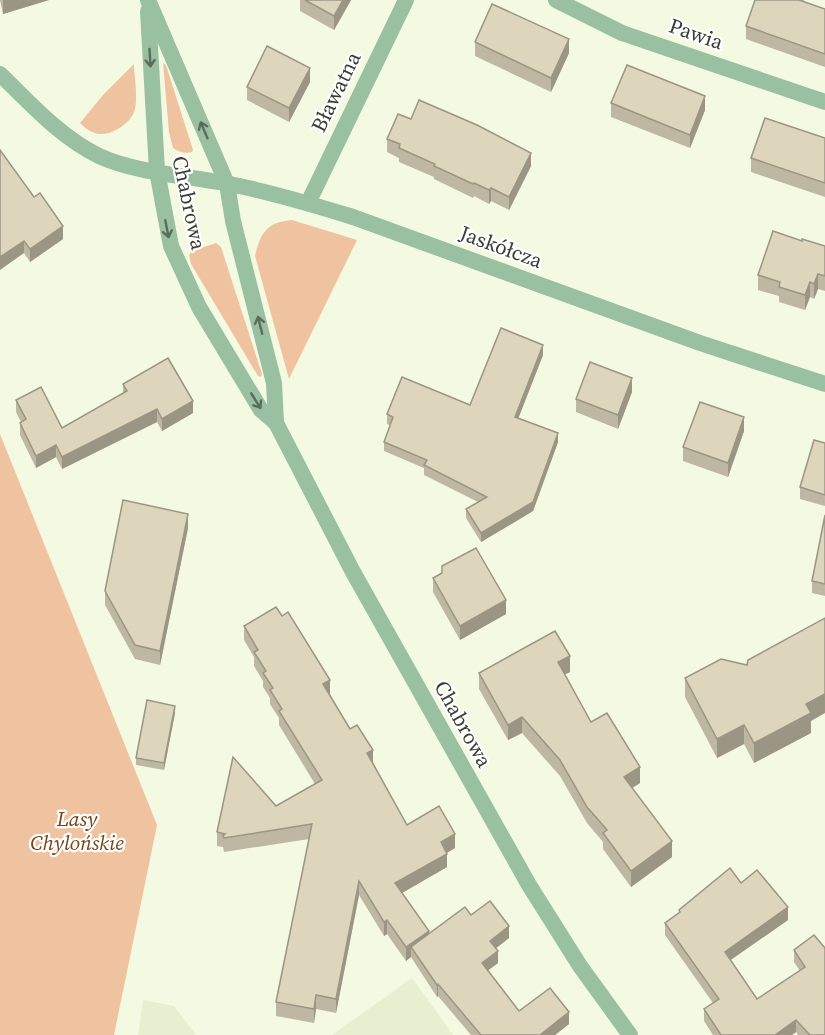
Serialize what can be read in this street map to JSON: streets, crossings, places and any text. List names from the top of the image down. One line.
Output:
{"streets":{"street":["Pawia","Bławatna","Chabrowa","Jaskółcza"]},"crossings":[["Bławatna","Jaskółcza"],["Chabrowa","Jaskółcza"]],"parks":["Lasy Chylońskie"]}
